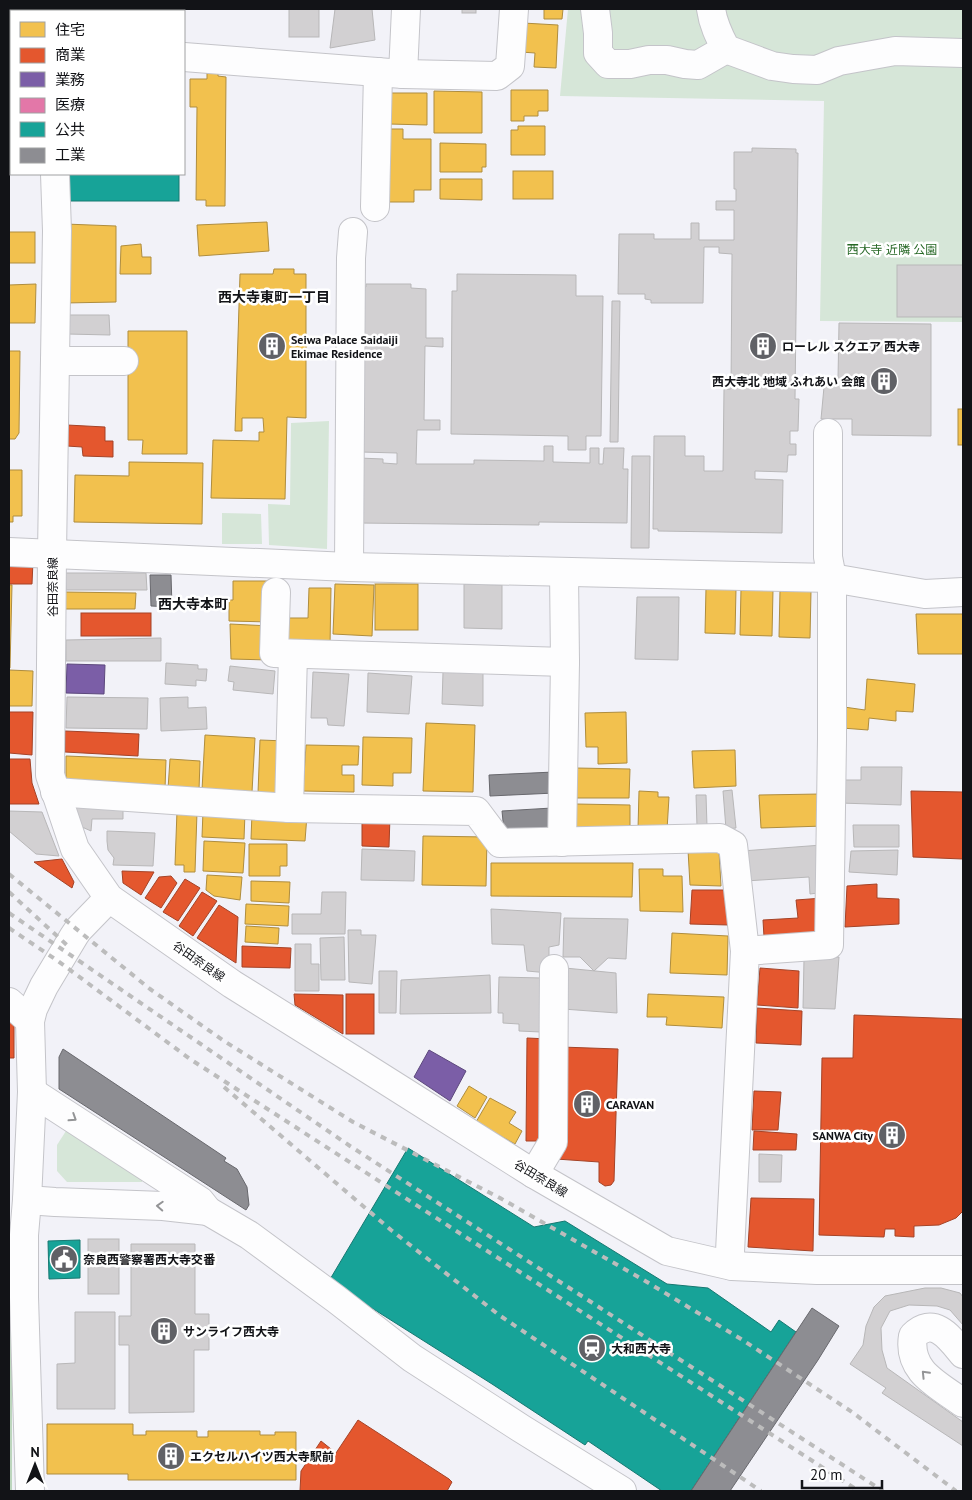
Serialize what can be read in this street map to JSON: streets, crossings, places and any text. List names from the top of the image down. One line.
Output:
{"streets":{"street":["谷田奈良線"]},"districts":["西大寺東町一丁目","西大寺本町"],"parks":["西大寺 近隣 公園"],"places":{"building":["Seiwa Palace Saidaiji Ekimae Residence","ローレル スクエア 西大寺","西大寺北 地域 ふれあい 会館","CARAVAN","SANWA City","サンライフ西大寺","エクセルハイツ西大寺駅前"],"public building":["奈良西警察署西大寺交番"],"station":["大和西大寺"]},"legend":["住宅","商業","業務","医療","公共","工業"],"scale_bar":"20 m","north":"top"}
